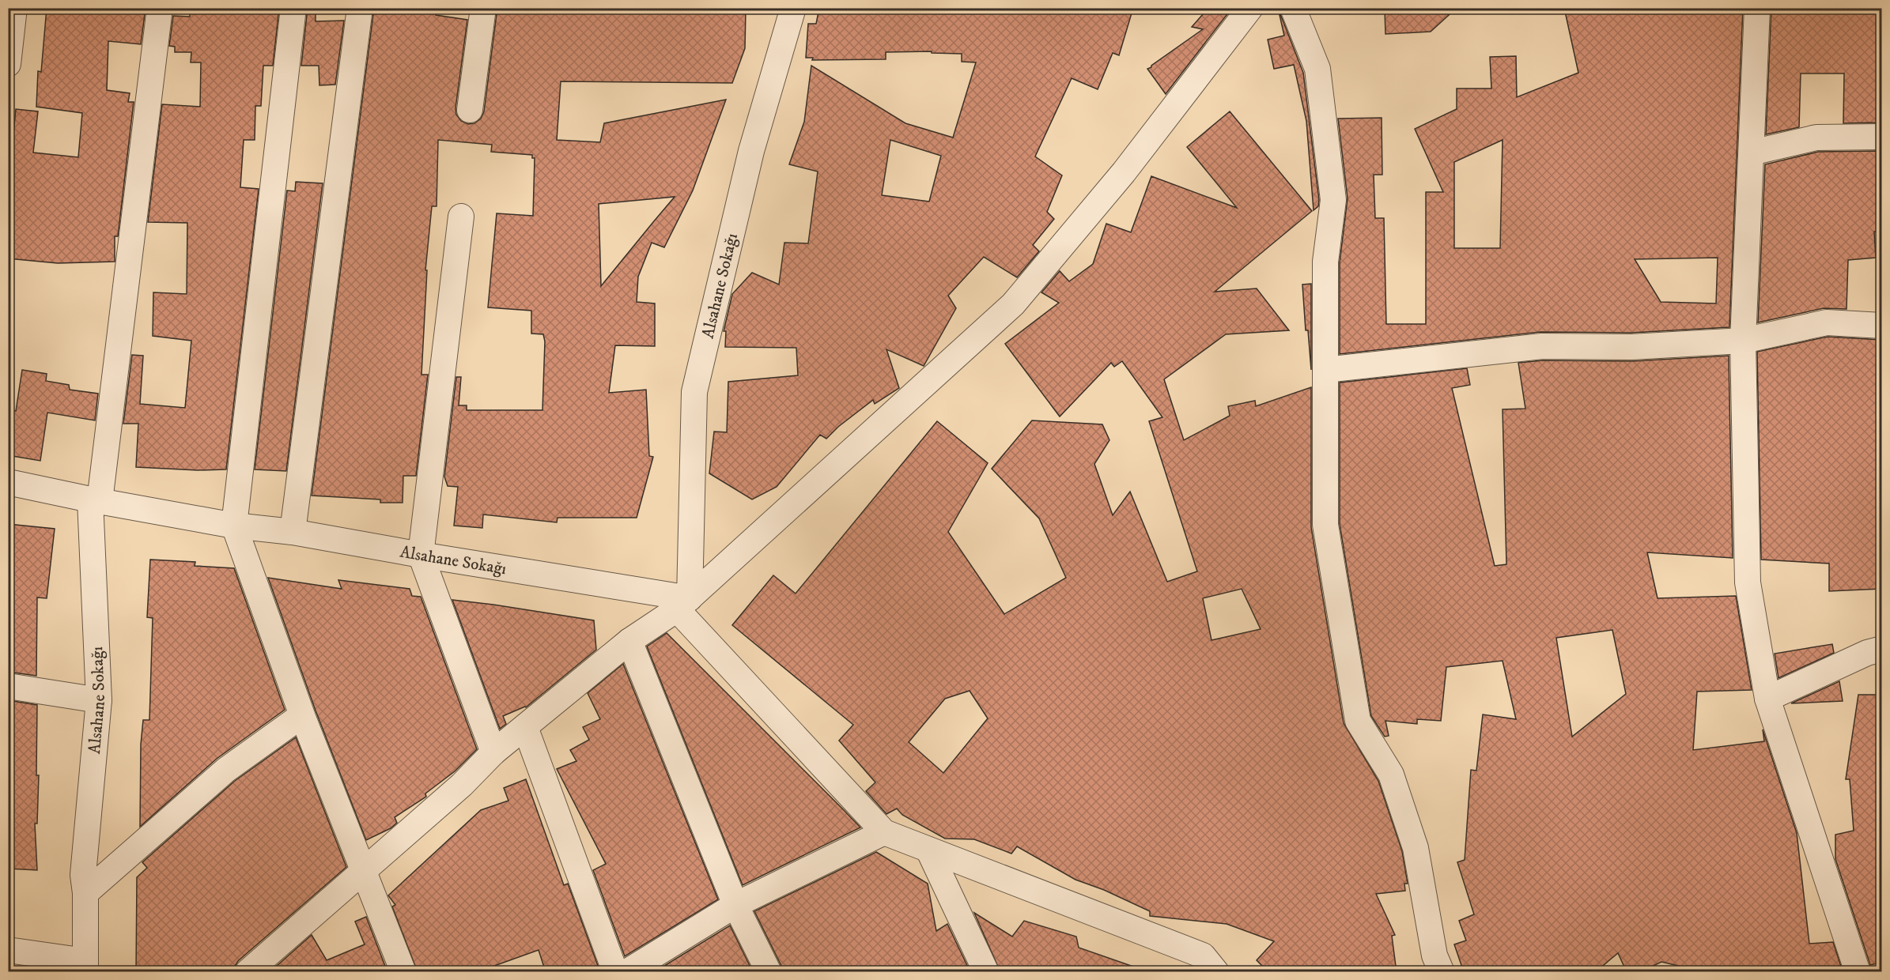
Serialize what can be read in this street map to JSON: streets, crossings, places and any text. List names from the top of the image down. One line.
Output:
{"streets":{"street":["Alsahane Sokağı"]}}
